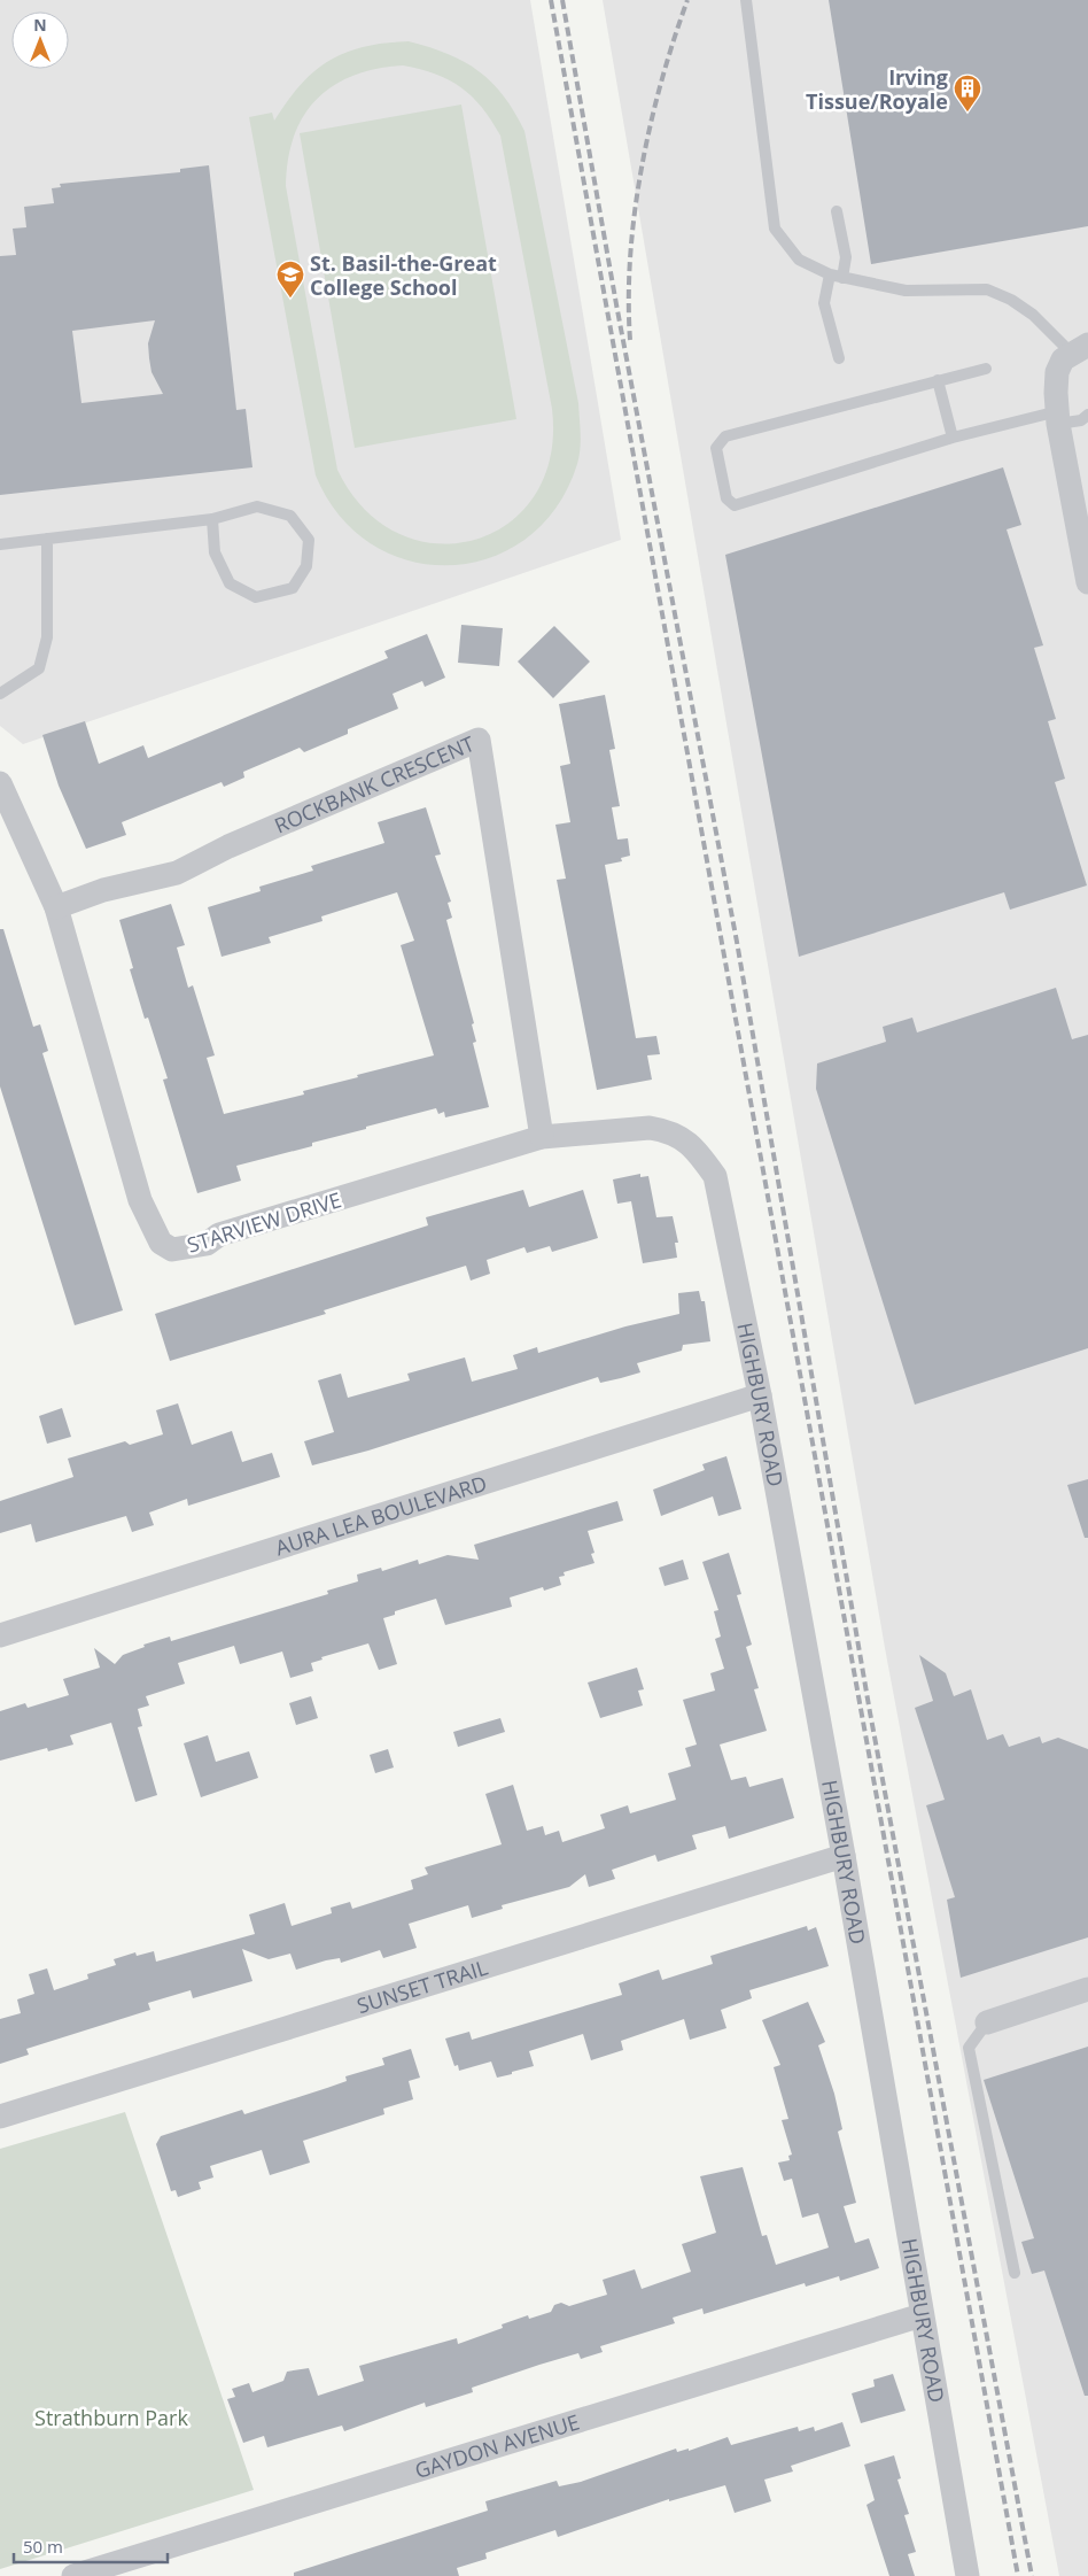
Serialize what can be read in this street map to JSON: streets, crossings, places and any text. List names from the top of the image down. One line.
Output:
{"streets":{"street":["ROCKBANK CRESCENT","STARVIEW DRIVE","HIGHBURY ROAD","AURA LEA BOULEVARD","SUNSET TRAIL","GAYDON AVENUE"]},"crossings":[["ROCKBANK CRESCENT","STARVIEW DRIVE"],["STARVIEW DRIVE","HIGHBURY ROAD"],["HIGHBURY ROAD","AURA LEA BOULEVARD"],["HIGHBURY ROAD","SUNSET TRAIL"],["HIGHBURY ROAD","GAYDON AVENUE"]],"parks":["Strathburn Park"],"places":{"building":["Irving Tissue/Royale"],"school or university":["St. Basil-the-Great College School"]},"scale_bar":"50 m","north":"top"}
